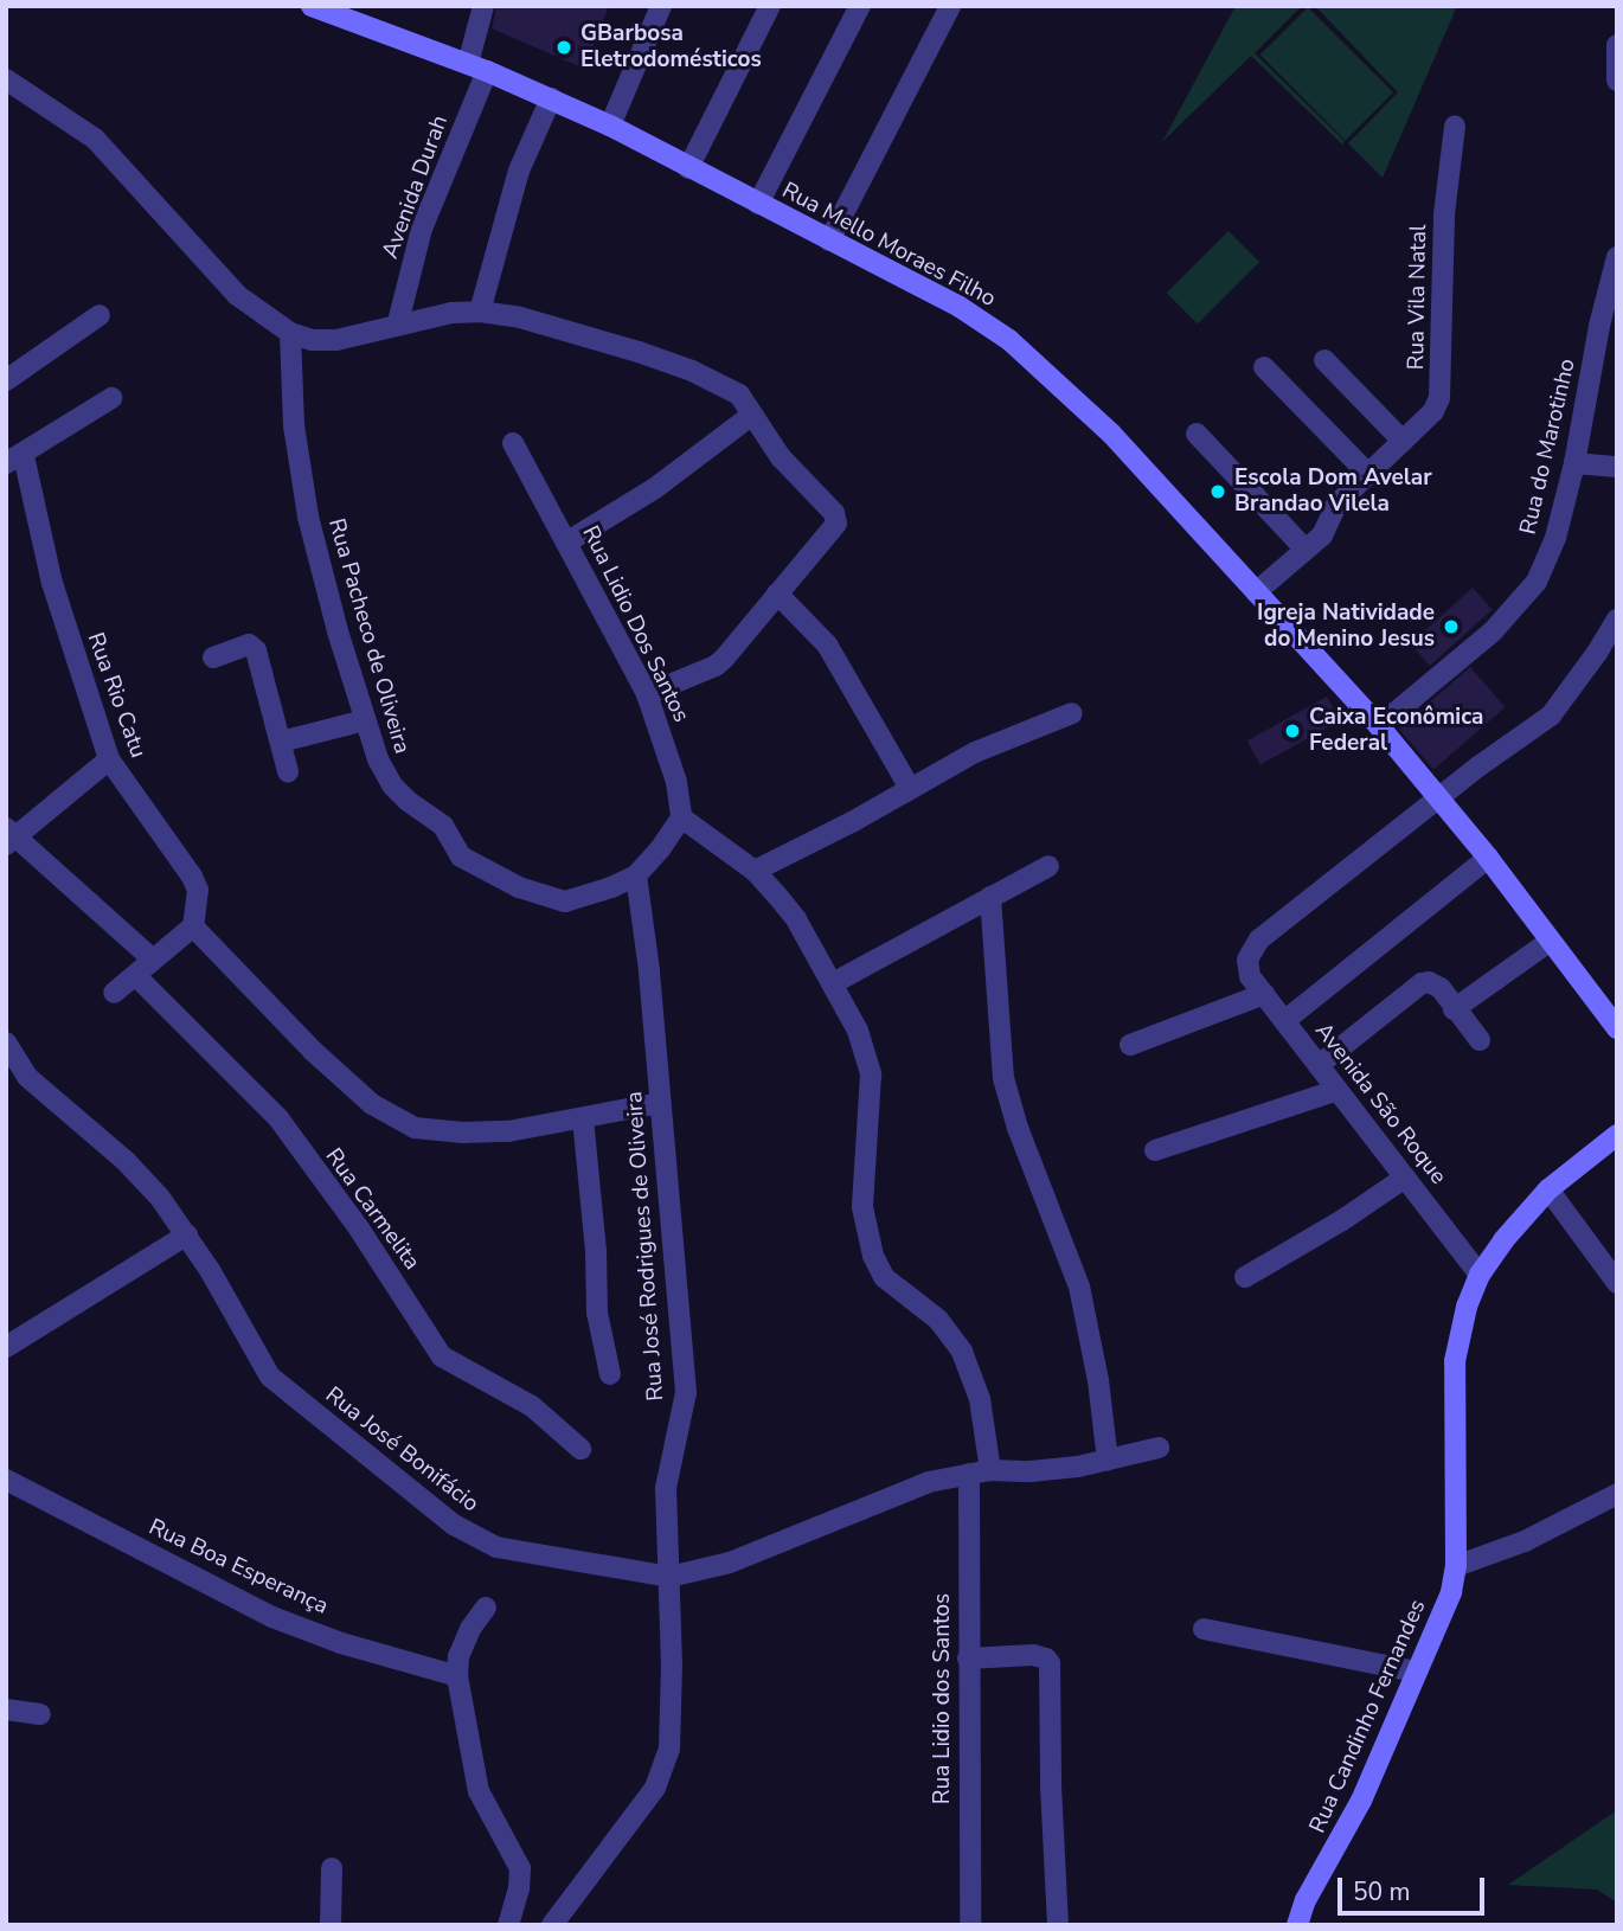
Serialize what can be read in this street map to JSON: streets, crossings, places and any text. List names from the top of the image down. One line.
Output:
{"streets":{"main road":["Rua Mello Moraes Filho","Rua Candinho Fernandes"],"street":["Avenida Durah","Rua Vila Natal","Rua do Marotinho","Rua Lidio Dos Santos","Rua Pacheco de Oliveira","Rua Rio Catu","Avenida São Roque","Rua Carmelita","Rua José Rodrigues de Oliveira","Rua José Bonifácio","Rua Boa Esperança","Rua Lidio dos Santos"]},"crossings":[["Avenida Durah","Rua Mello Moraes Filho"],["Rua Mello Moraes Filho","Rua Vila Natal"],["Rua Mello Moraes Filho","Rua do Marotinho"],["Rua Mello Moraes Filho","Avenida São Roque"],["Rua Lidio Dos Santos","Rua Pacheco de Oliveira"],["Rua Pacheco de Oliveira","Rua José Rodrigues de Oliveira"],["Avenida São Roque","Rua Candinho Fernandes"],["Rua José Rodrigues de Oliveira","Rua José Bonifácio"],["Rua José Bonifácio","Rua Lidio dos Santos"]],"places":["GBarbosa Eletrodomésticos","Escola Dom Avelar Brandao Vilela","Igreja Natividade do Menino Jesus","Caixa Econômica Federal"],"scale_bar":"50 m"}
